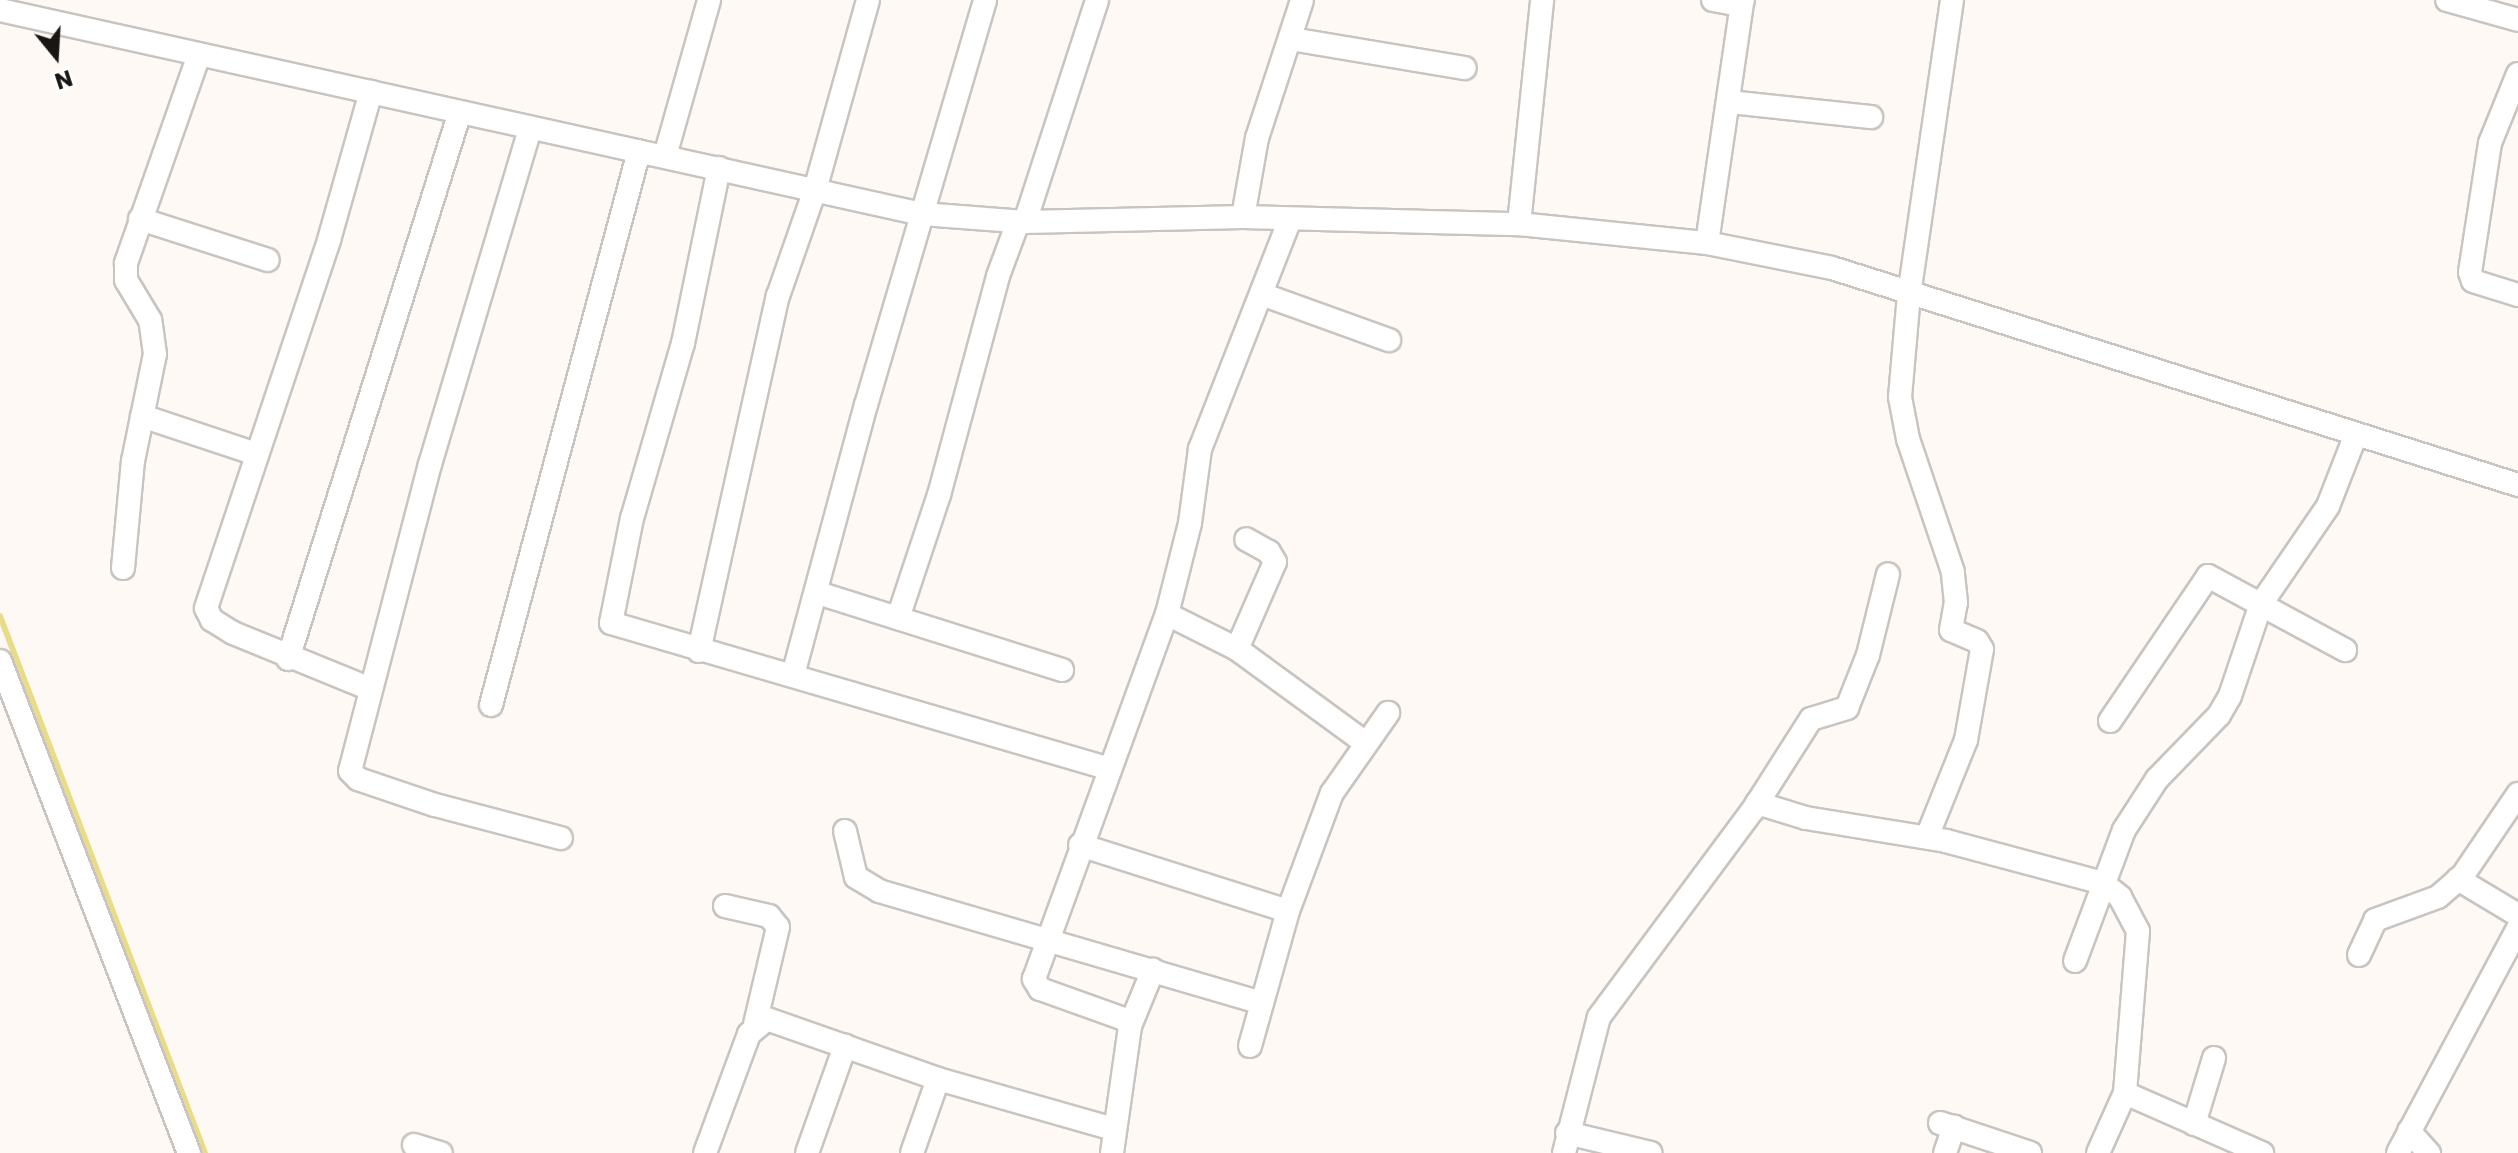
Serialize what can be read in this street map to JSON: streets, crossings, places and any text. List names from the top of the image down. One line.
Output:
{"north":"bottom"}
